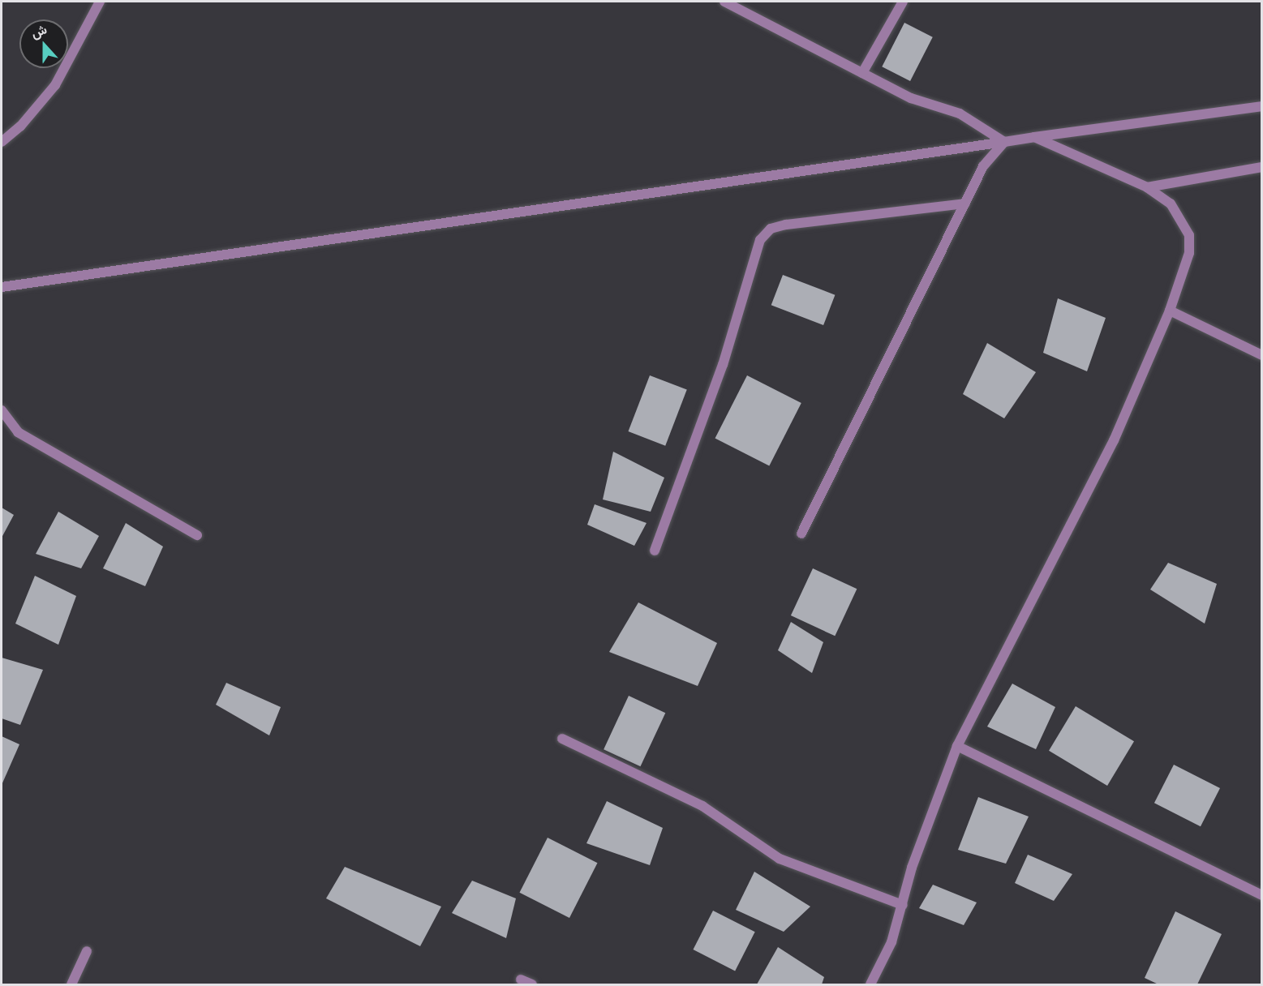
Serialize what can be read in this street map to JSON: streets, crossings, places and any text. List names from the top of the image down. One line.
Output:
{"north":"top"}
